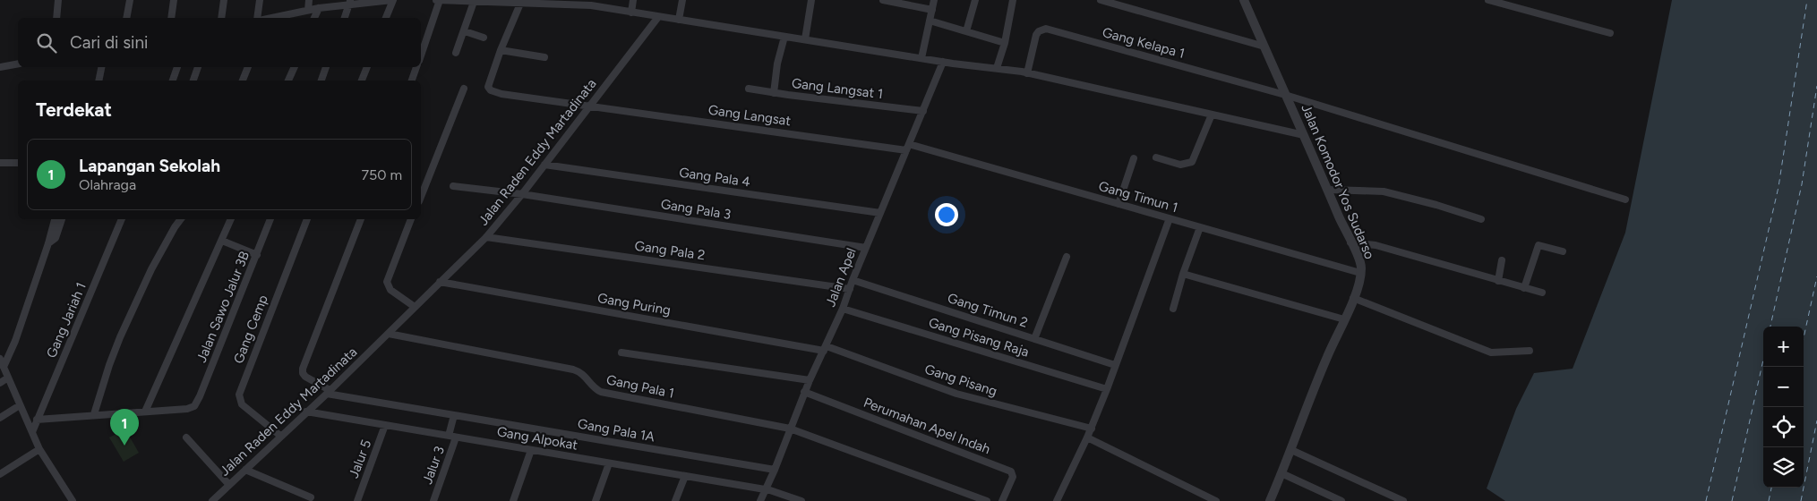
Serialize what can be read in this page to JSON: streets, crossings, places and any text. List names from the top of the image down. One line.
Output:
{"streets":{"street":["Gang Kelapa 1","Gang Langsat 1","Gang Langsat","Jalan Raden Eddy Martadinata","Gang Pala 4","Jalan Komodor Yos Sudarso","Gang Timun 1","Gang Pala 3","Gang Pala 2","Jalan Apel","Gang Puring","Jalan Sawo Jalur 3B","Gang Timun 2","Gang Jariah 1","Gang Cemp","Gang Pisang Raja","Gang Pisang","Gang Pala 1","Perumahan Apel Indah","Gang Pala 1A","Gang Alpokat","Jalur 5","Jalur 3"]},"crossings":[["Gang Kelapa 1","Jalan Komodor Yos Sudarso"],["Gang Langsat 1","Jalan Apel"],["Gang Langsat","Jalan Raden Eddy Martadinata"],["Gang Langsat","Gang Timun 1"],["Gang Langsat","Jalan Apel"],["Jalan Raden Eddy Martadinata","Gang Pala 4"],["Jalan Raden Eddy Martadinata","Gang Pala 3"],["Jalan Raden Eddy Martadinata","Gang Pala 2"],["Jalan Raden Eddy Martadinata","Gang Puring"],["Jalan Raden Eddy Martadinata","Gang Cemp"],["Jalan Raden Eddy Martadinata","Gang Pala 1"],["Jalan Raden Eddy Martadinata","Gang Pala 1A"],["Jalan Raden Eddy Martadinata","Gang Alpokat"],["Gang Pala 4","Jalan Apel"],["Jalan Komodor Yos Sudarso","Gang Timun 1"],["Gang Timun 1","Jalan Apel"],["Gang Pala 3","Jalan Apel"],["Gang Pala 2","Jalan Apel"],["Jalan Apel","Gang Puring"],["Jalan Apel","Gang Timun 2"],["Jalan Apel","Gang Pisang Raja"],["Jalan Apel","Gang Pisang"],["Jalan Apel","Gang Pala 1"],["Jalan Apel","Perumahan Apel Indah"],["Jalan Apel","Gang Pala 1A"],["Jalan Apel","Gang Alpokat"],["Gang Puring","Gang Pisang"],["Gang Alpokat","Jalur 5"],["Gang Alpokat","Jalur 3"]],"page":{"search":"Cari di sini","heading":"Terdekat","list":[{"mark":"1","name":"Lapangan Sekolah","note":"Olahraga","value":"750 m"}],"map_buttons":["+","−"],"pins":"1"}}
